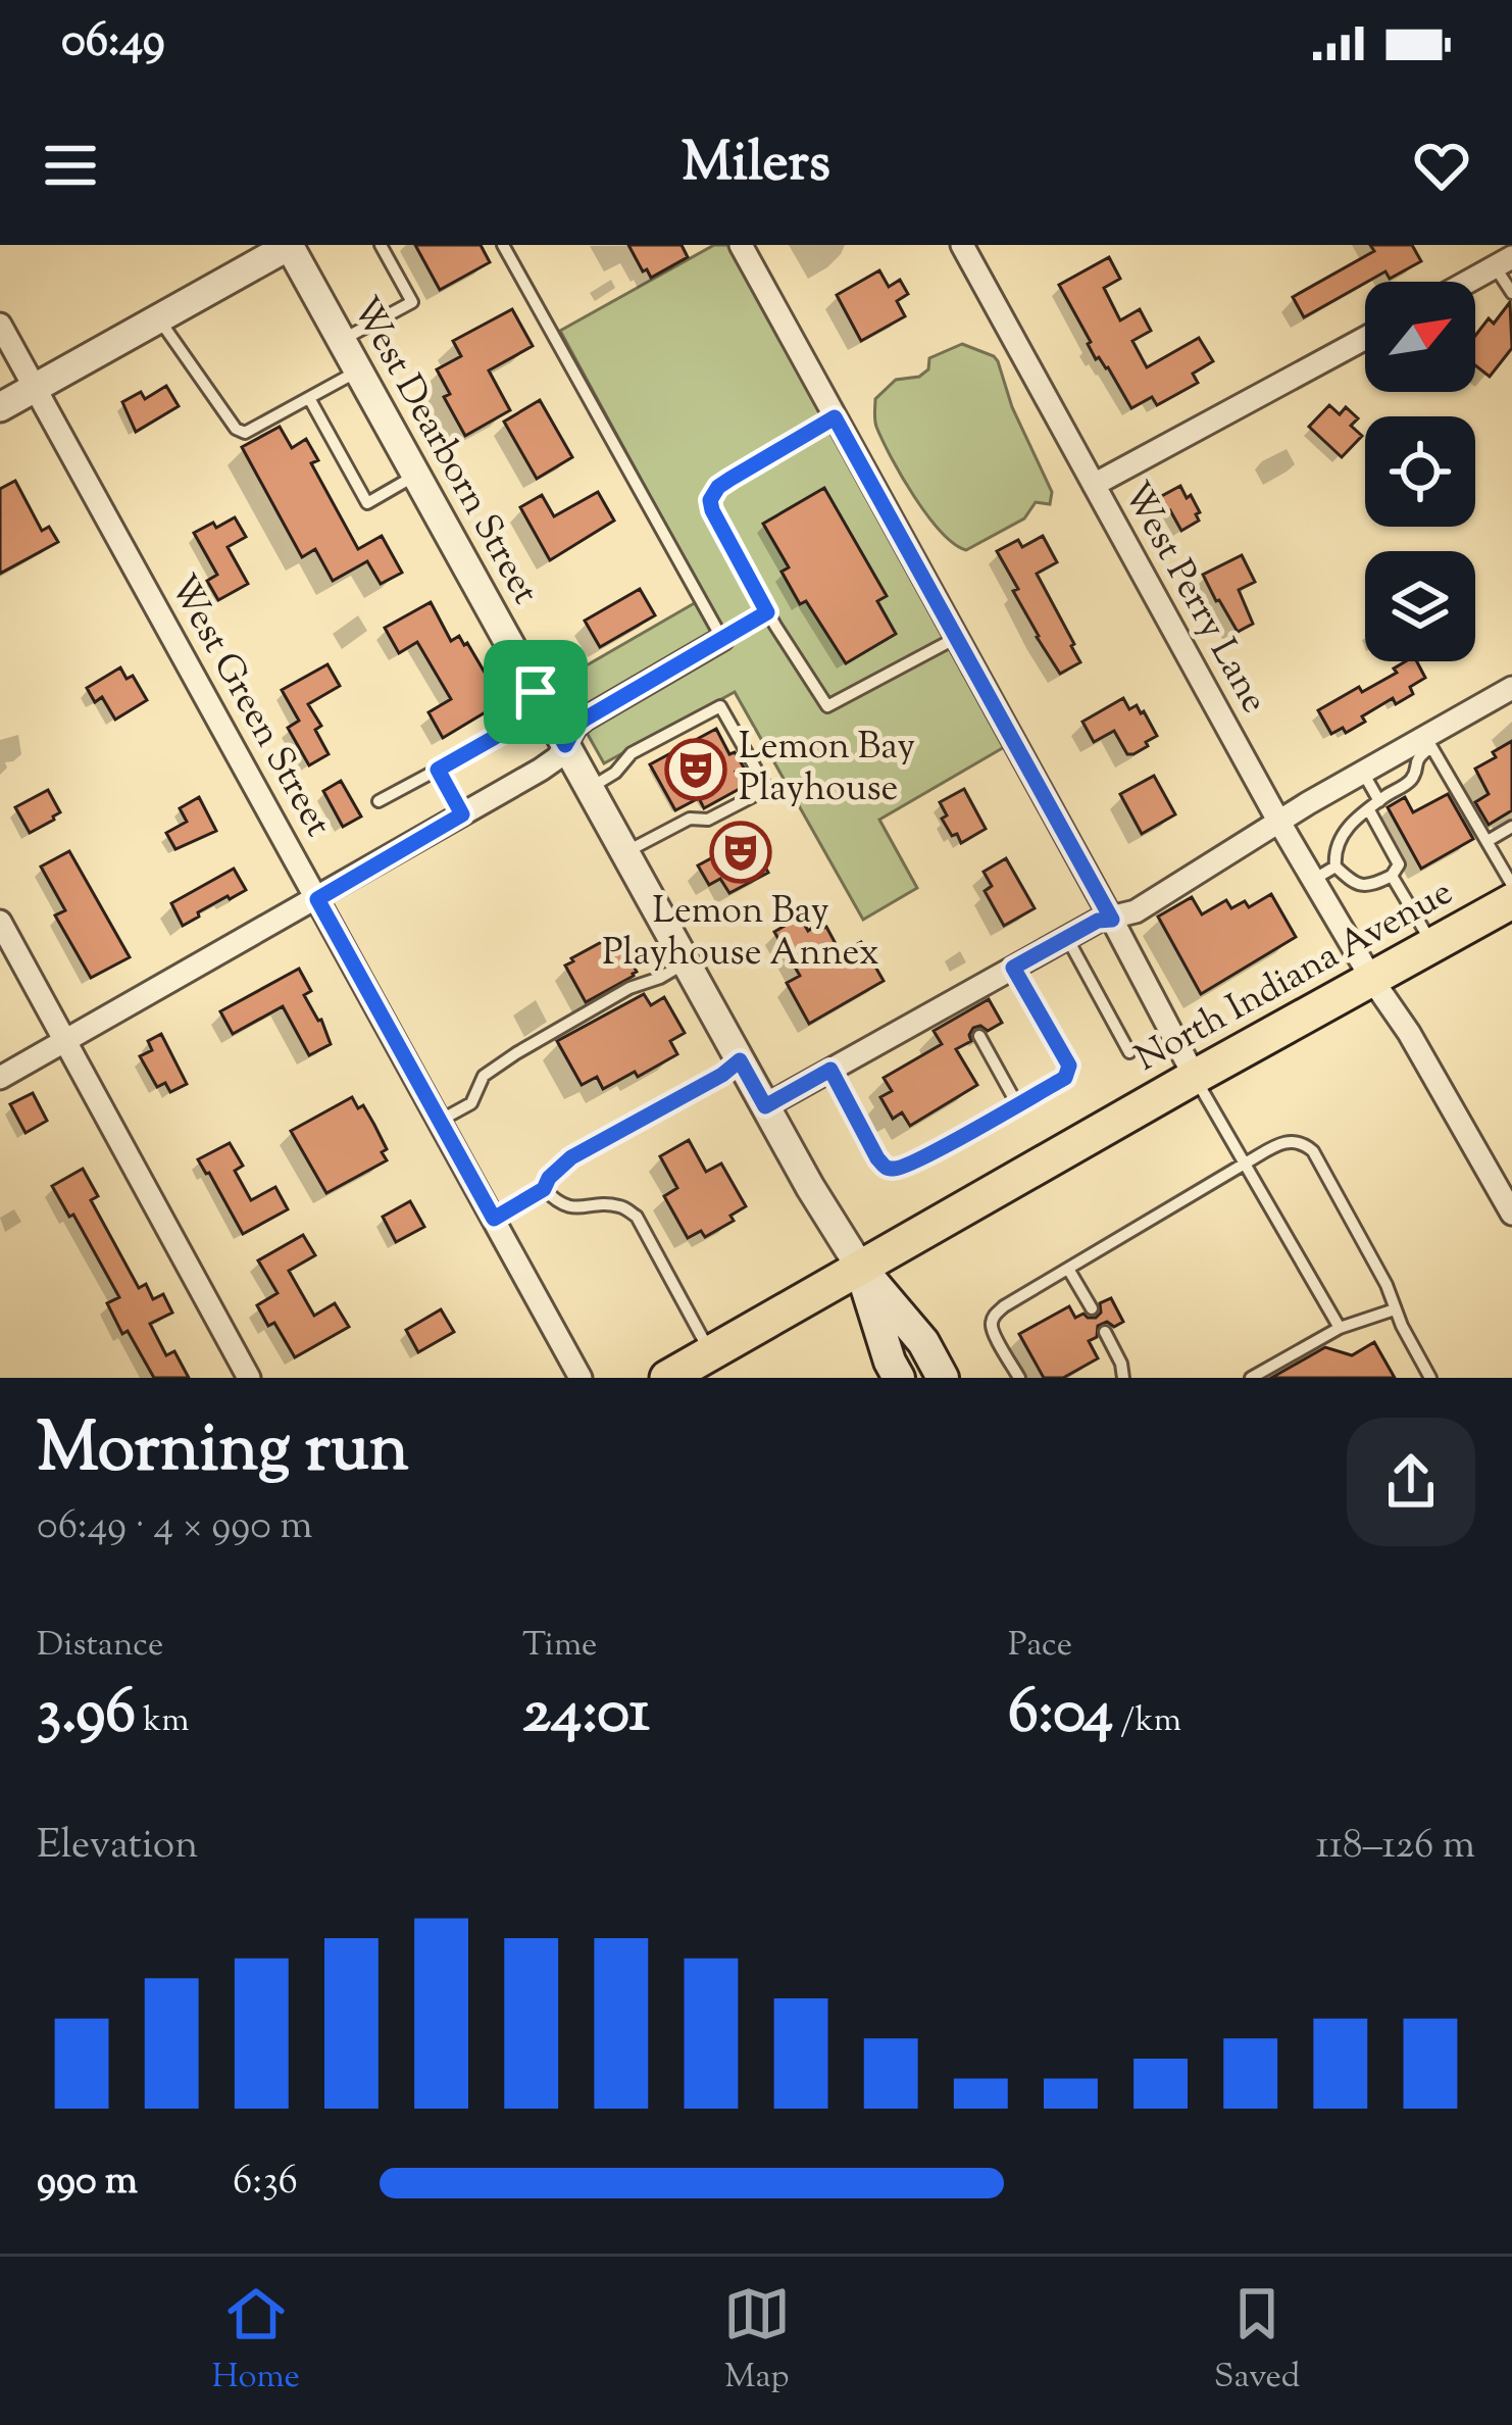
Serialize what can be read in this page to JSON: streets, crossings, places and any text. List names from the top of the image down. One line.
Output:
{"streets":{"main road":["North Indiana Avenue"],"street":["West Dearborn Street","West Perry Lane","West Green Street"]},"crossings":[["West Dearborn Street","North Indiana Avenue"],["West Perry Lane","North Indiana Avenue"]],"places":{"theatre":["Lemon Bay Playhouse","Lemon Bay Playhouse Annex"]},"north":"top right","page":{"status":"06:49","header":"Milers","heading":["Morning run","06:49 · 4 × 990 m"],"stats":[["Distance","3.96 km"],["Time","24:01"],["Pace","6:04 /km"]],"chart":["Elevation","118–126 m"],"list":[{"name":"990 m","note":"6:36"}],"tabs":["Home","Map","Saved"]}}
